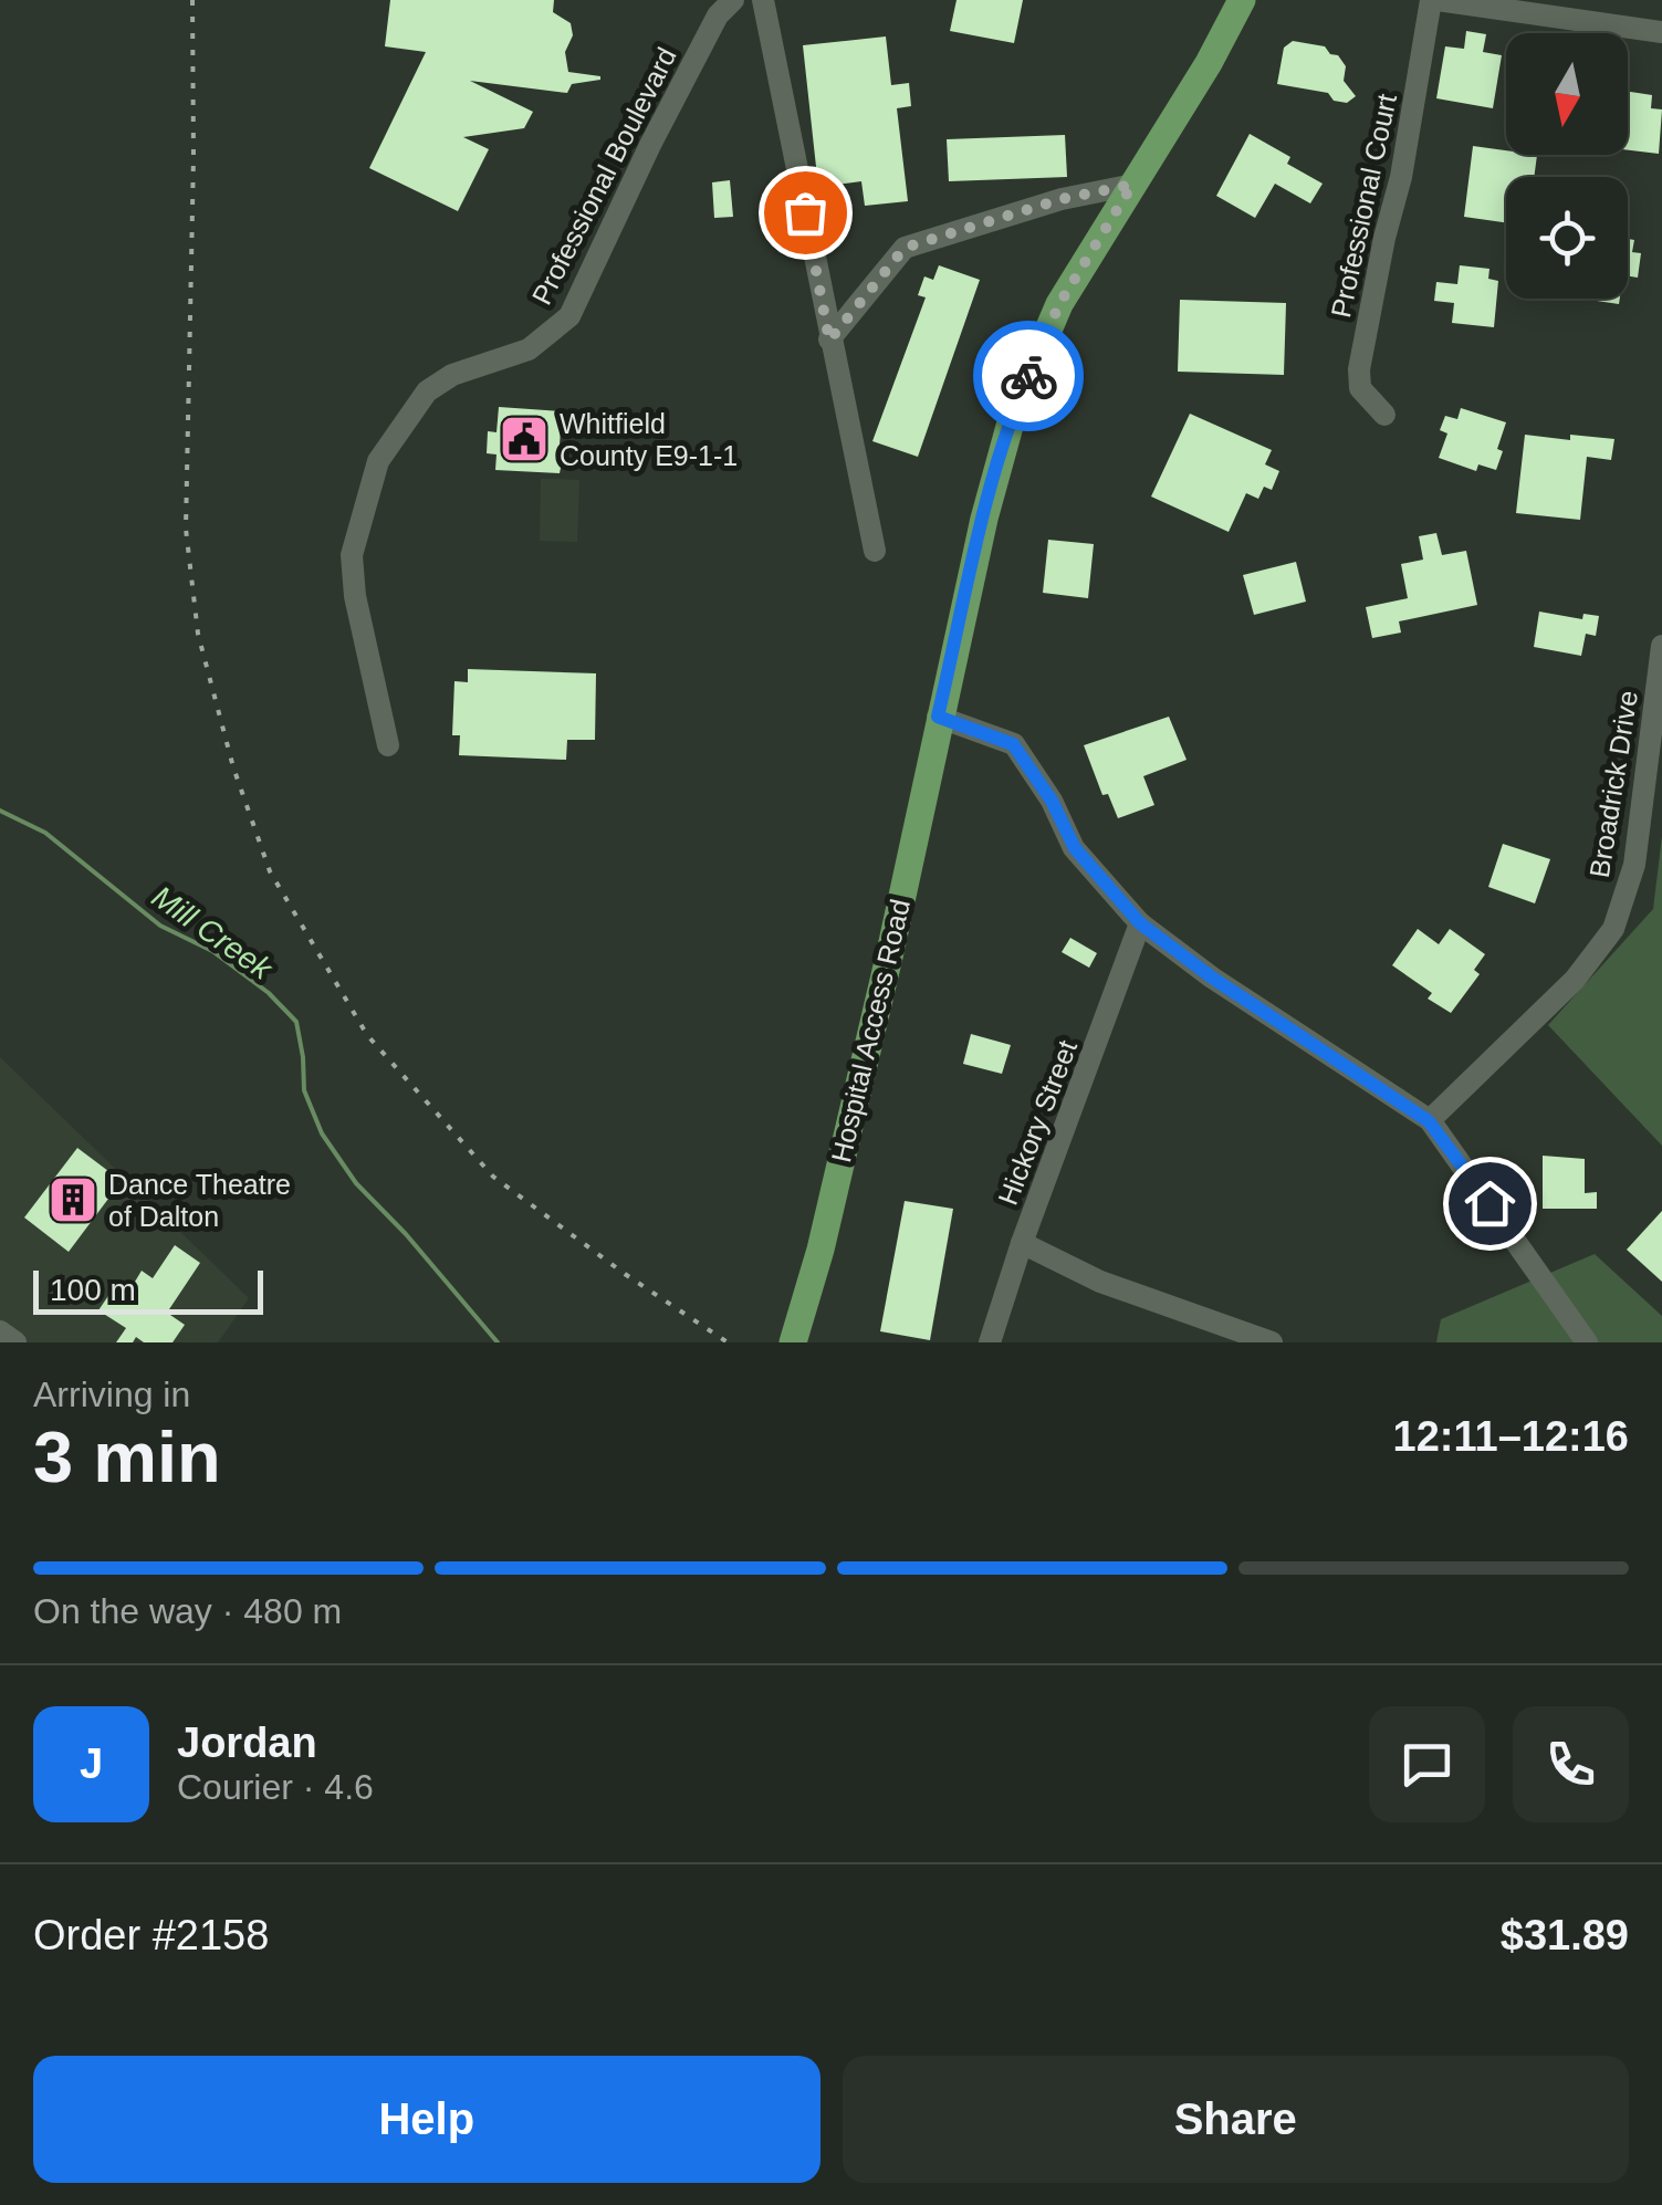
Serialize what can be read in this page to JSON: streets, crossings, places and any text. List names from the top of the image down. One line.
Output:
{"streets":{"main road":["Hospital Access Road"],"street":["Professional Boulevard","Professional Court","Broadrick Drive","Hickory Street"]},"water":["Mill Creek"],"places":{"public building":["Whitfield County E9-1-1"],"building":["Dance Theatre of Dalton"]},"scale_bar":"100 m","north":"bottom","page":{"scale":"100 m","heading":["3 min","Arriving in","12:11–12:16"],"panel":["Jordan","Courier · 4.6","Order #2158","$31.89"],"bar":"On the way · 480 m","round":"J","buttons":["Help","Share"]}}
